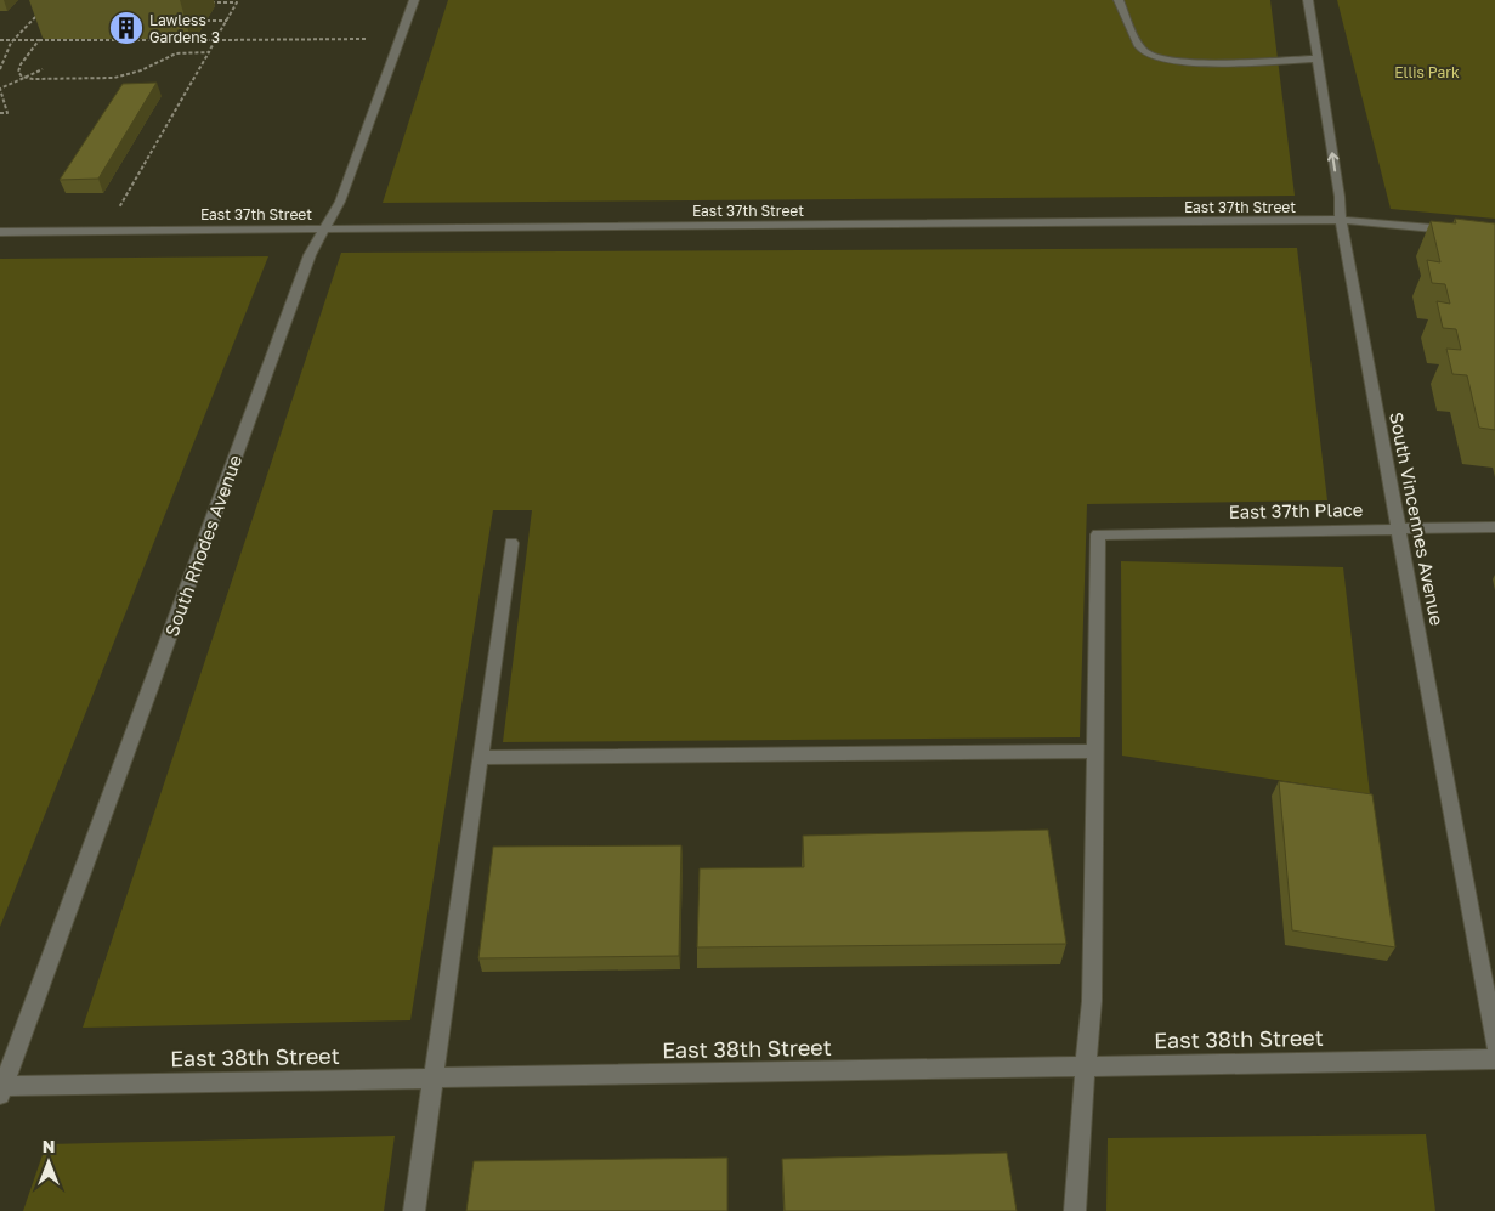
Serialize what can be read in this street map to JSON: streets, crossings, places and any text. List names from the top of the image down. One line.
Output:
{"streets":{"street":["East 37th Street","East 37th Place","South Vincennes Avenue","South Rhodes Avenue","East 38th Street"]},"crossings":[["East 37th Street","South Vincennes Avenue"],["East 37th Street","South Rhodes Avenue"],["East 37th Place","South Vincennes Avenue"],["South Rhodes Avenue","East 38th Street"]],"parks":["Ellis Park"],"places":{"building":["Lawless Gardens 3"]},"north":"top"}
